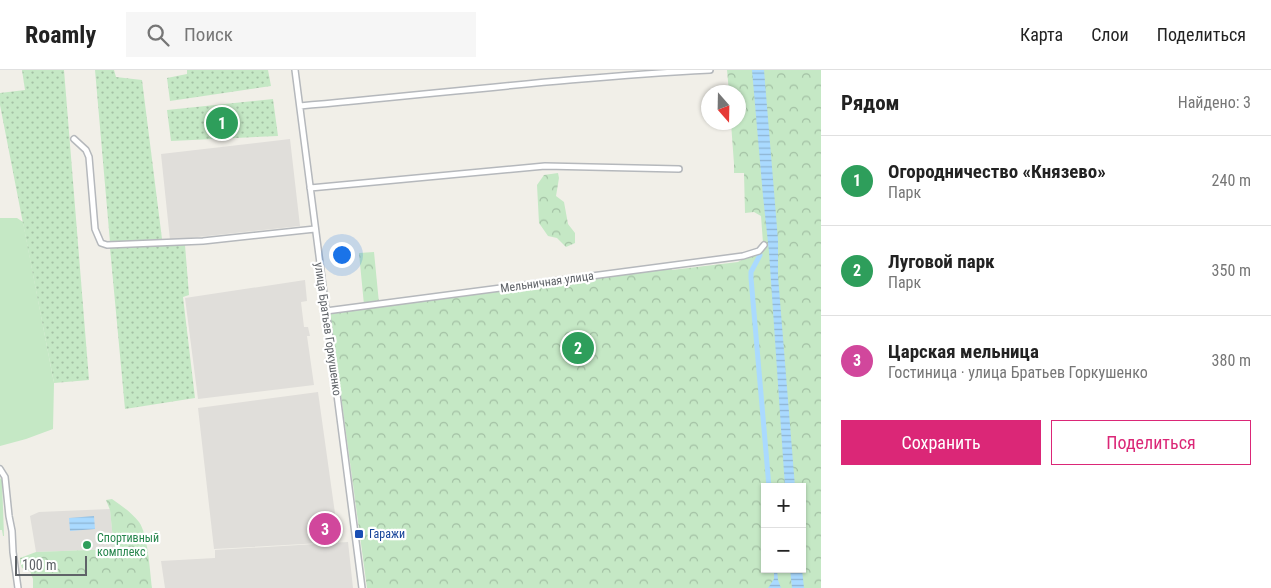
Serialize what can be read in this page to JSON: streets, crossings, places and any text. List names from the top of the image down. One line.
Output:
{"streets":{"street":["Мельничная улица","улица Братьев Горкушенко"]},"crossings":[["Мельничная улица","улица Братьев Горкушенко"]],"places":{"transit":["Гаражи"],"other":["Спортивный комплекс"]},"scale_bar":"100 m","north":"bottom","page":{"header":"Roamly","search":"Поиск","nav":["Карта","Слои","Поделиться"],"heading":["Рядом","Найдено: 3"],"pins":["1","2","3"],"list":[{"mark":"1","name":"Огородничество «Князево»","note":"Парк","value":"240 m"},{"mark":"2","name":"Луговой парк","note":"Парк","value":"350 m"},{"mark":"3","name":"Царская мельница","note":"Гостиница · улица Братьев Горкушенко","value":"380 m"}],"buttons":["Сохранить","Поделиться"],"map_buttons":["+","−"],"scale":"100 m"}}
